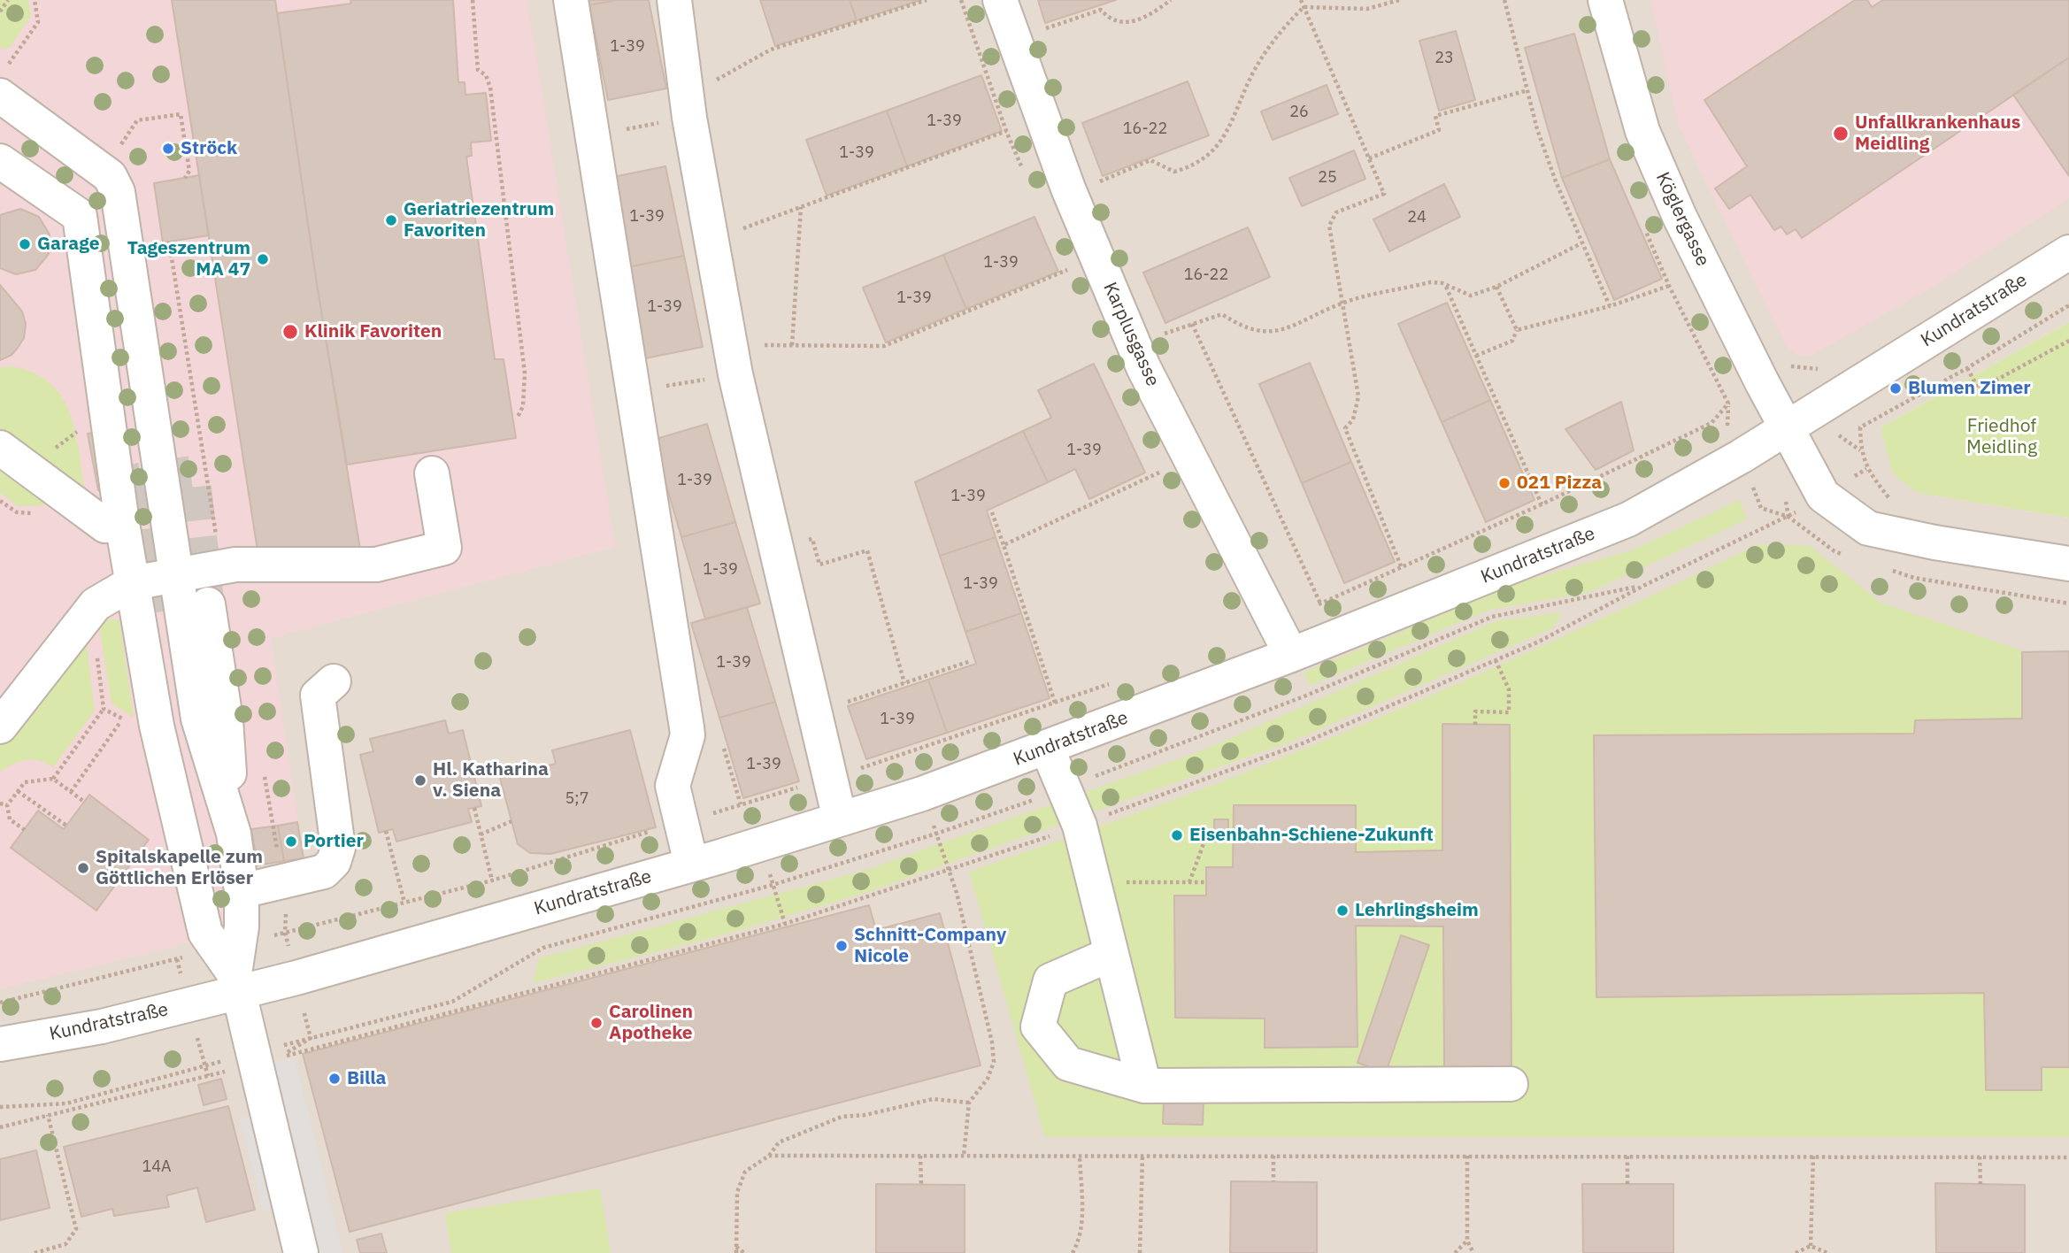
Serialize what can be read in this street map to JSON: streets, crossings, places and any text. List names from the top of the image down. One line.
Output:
{"streets":{"street":["Köglergasse","Kundratstraße","Karplusgasse"]},"crossings":[["Köglergasse","Kundratstraße"],["Kundratstraße","Karplusgasse"]],"parks":["Friedhof Meidling"],"places":["Unfallkrankenhaus Meidling","Ströck","Geriatriezentrum Favoriten","Garage","Tageszentrum MA 47","Klinik Favoriten","Blumen Zimer","021 Pizza","Hl. Katharina v. Siena","Eisenbahn-Schiene-Zukunft","Portier","Spitalskapelle zum Göttlichen Erlöser","Lehrlingsheim","Schnitt-Company Nicole","Carolinen Apotheke","Billa"],"house_numbers":["1-39","23","26","1-39","16-22","1-39","25","1-39","24","1-39","16-22","1-39","1-39","1-39","1-39","1-39","1-39","1-39","1-39","1-39","1-39","5;7","14A"]}
